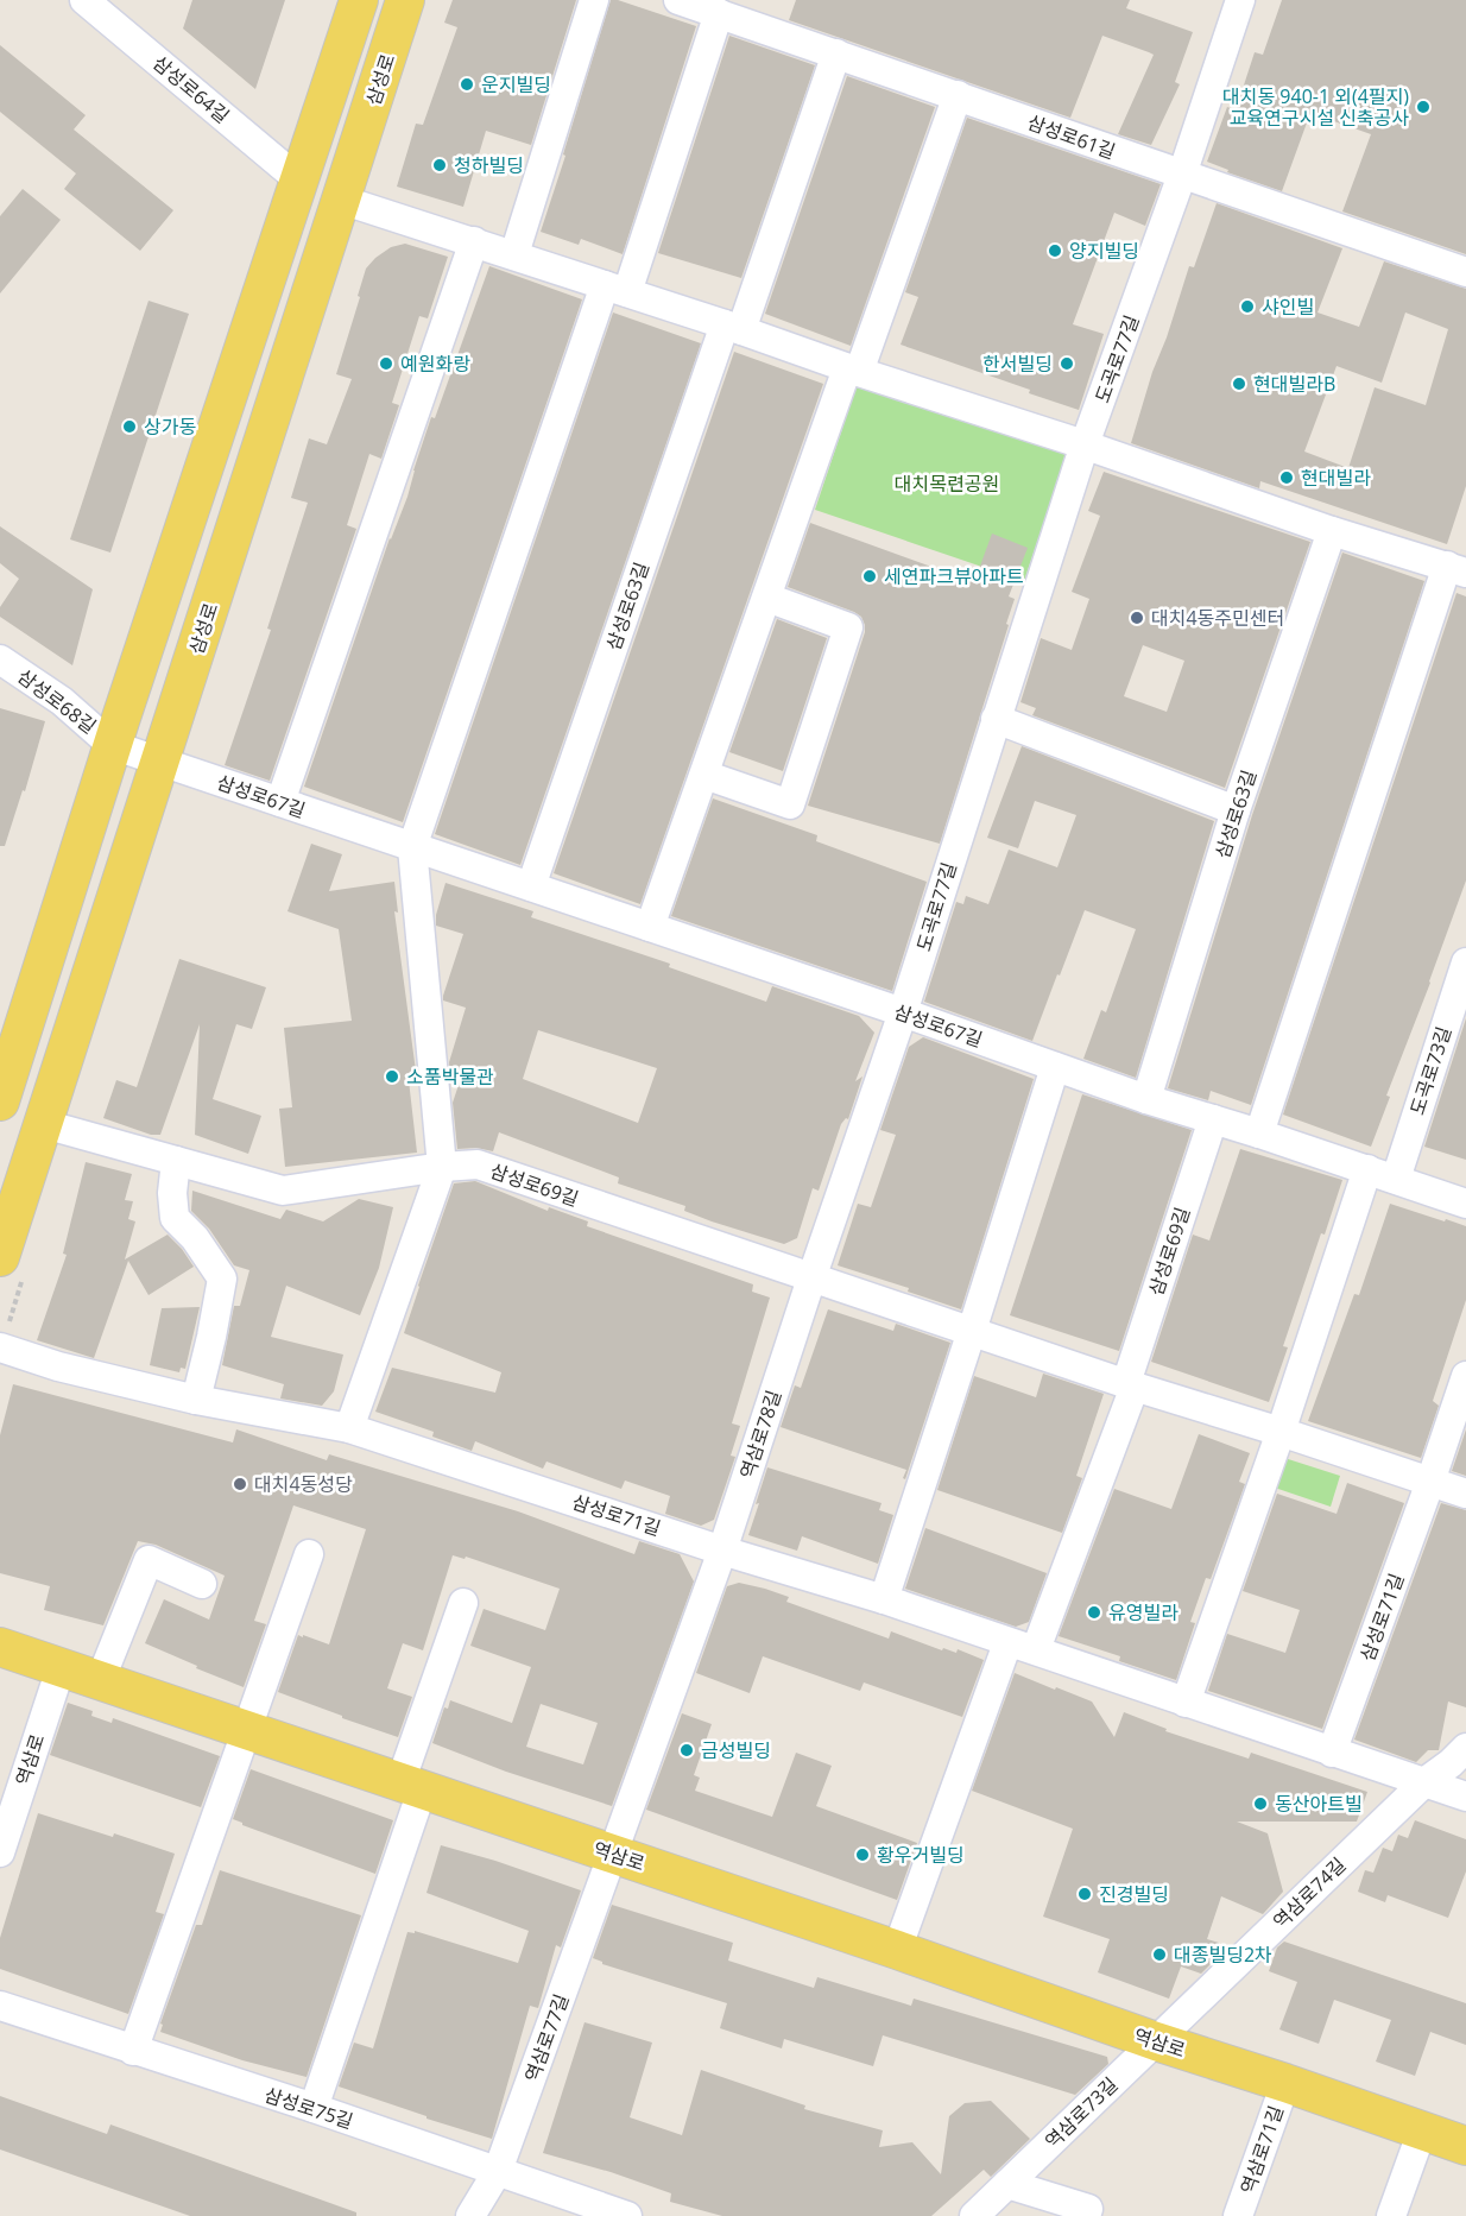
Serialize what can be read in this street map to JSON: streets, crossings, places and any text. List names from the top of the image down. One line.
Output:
{"streets":{"main road":["삼성로","역삼로"],"street":["삼성로64길","삼성로61길","도곡로77길","삼성로63길","삼성로68길","삼성로67길","도곡로73길","삼성로69길","역삼로78길","삼성로71길","역삼로74길","역삼로77길","삼성로75길","역삼로73길","역삼로71길"]},"crossings":[["삼성로","삼성로67길"],["삼성로","삼성로69길"],["삼성로61길","도곡로77길"],["삼성로61길","삼성로63길"],["도곡로77길","삼성로67길"],["도곡로77길","역삼로78길"],["삼성로63길","삼성로67길"],["삼성로68길","삼성로67길"],["삼성로67길","도곡로73길"],["삼성로67길","삼성로69길"],["삼성로67길","역삼로78길"],["삼성로69길","역삼로78길"],["삼성로69길","삼성로71길"],["역삼로78길","삼성로71길"],["역삼로78길","역삼로"],["역삼로78길","역삼로77길"],["삼성로71길","역삼로74길"],["역삼로","역삼로74길"],["역삼로","역삼로77길"],["역삼로","역삼로73길"],["역삼로","역삼로71길"],["역삼로74길","역삼로73길"],["역삼로77길","삼성로75길"]],"parks":["대치목련공원"],"places":["운지빌딩","대치동 940-1 외(4필지) 교육연구시설 신축공사","청하빌딩","양지빌딩","샤인빌","예원화랑","한서빌딩","현대빌라B","상가동","현대빌라","세연파크뷰아파트","대치4동주민센터","소품박물관","대치4동성당","유영빌라","금성빌딩","동산아트빌","황우거빌딩","진경빌딩","대종빌딩2차"]}
